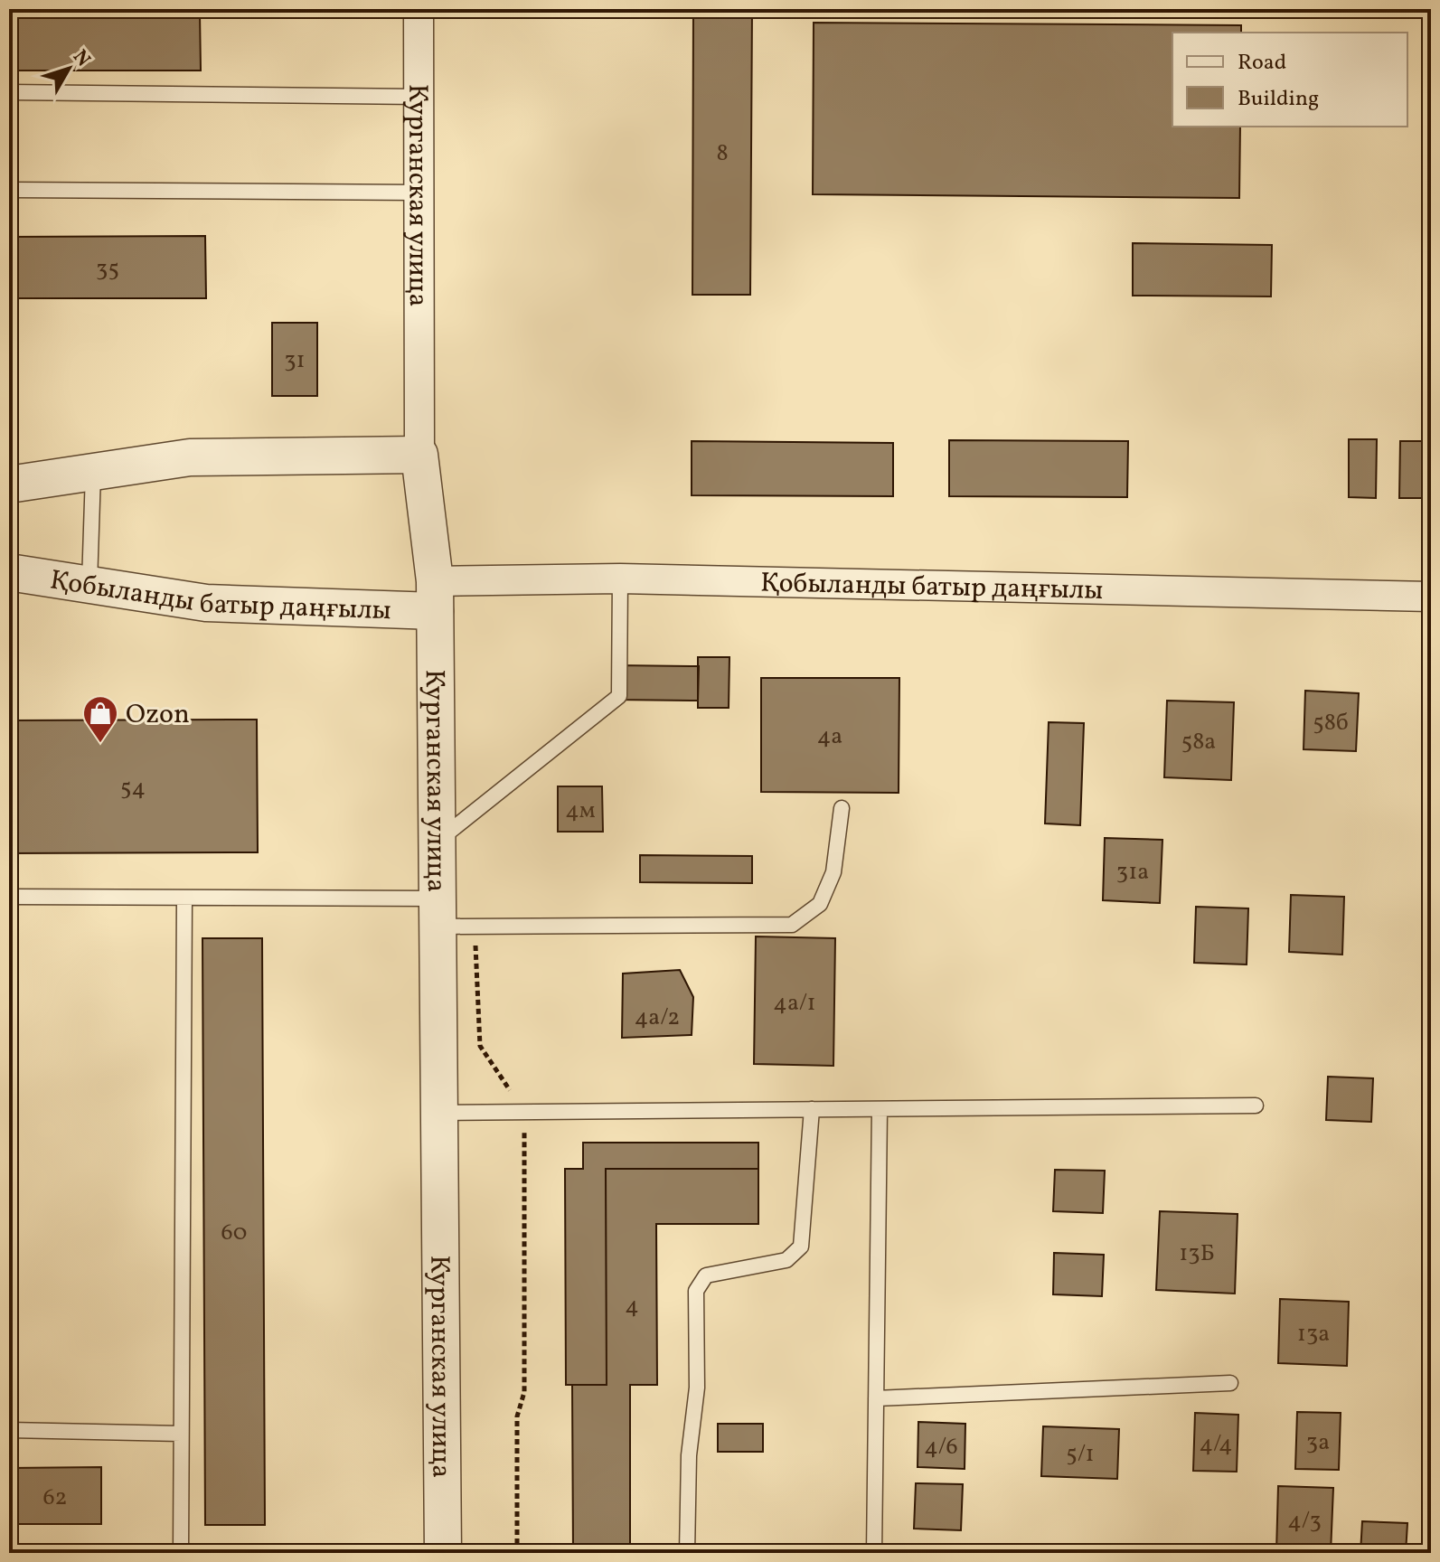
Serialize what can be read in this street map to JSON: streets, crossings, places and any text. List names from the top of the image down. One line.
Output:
{"streets":{"street":["Курганская улица","Қобыланды батыр даңғылы"]},"crossings":[["Курганская улица","Қобыланды батыр даңғылы"]],"places":{"shop":["Ozon"]},"house_numbers":["8","35","31","58б","4а","58а","54","4м","31а","4а/1","4а/2","60","13Б","4","13а","3а","4/4","4/6","5/1","62","4/3"],"legend":["Road","Building"],"north":"top right"}
